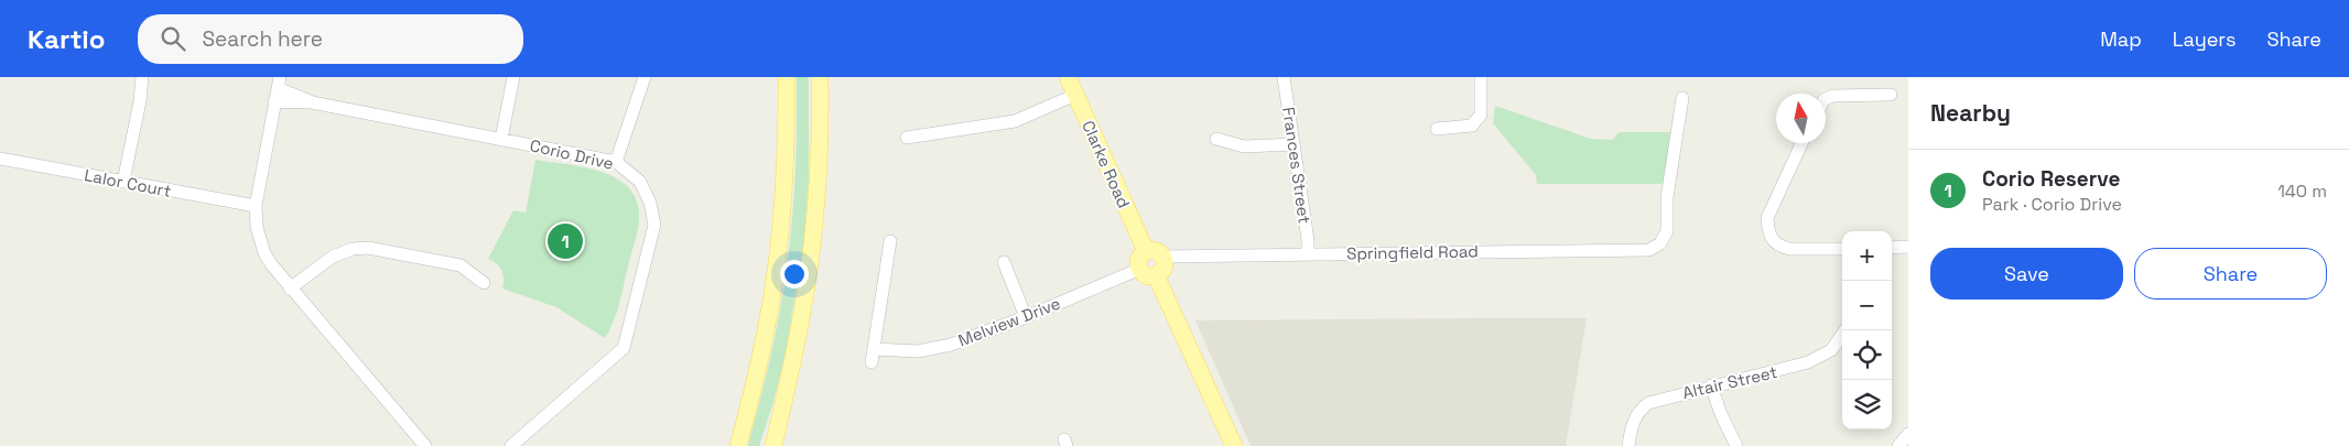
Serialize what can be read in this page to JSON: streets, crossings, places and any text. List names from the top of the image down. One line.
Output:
{"streets":{"main road":["Clarke Road"],"street":["Corio Drive","Frances Street","Lalor Court","Springfield Road","Melview Drive","Altair Street"]},"crossings":[["Corio Drive","Lalor Court"],["Clarke Road","Springfield Road"],["Clarke Road","Melview Drive"],["Frances Street","Springfield Road"],["Springfield Road","Melview Drive"]],"north":"top","page":{"header":"Kartio","search":"Search here","nav":["Map","Layers","Share"],"heading":"Nearby","list":[{"mark":"1","name":"Corio Reserve","note":"Park · Corio Drive","value":"140 m"}],"pins":"1","map_buttons":["+","−"],"buttons":["Save","Share"]}}
